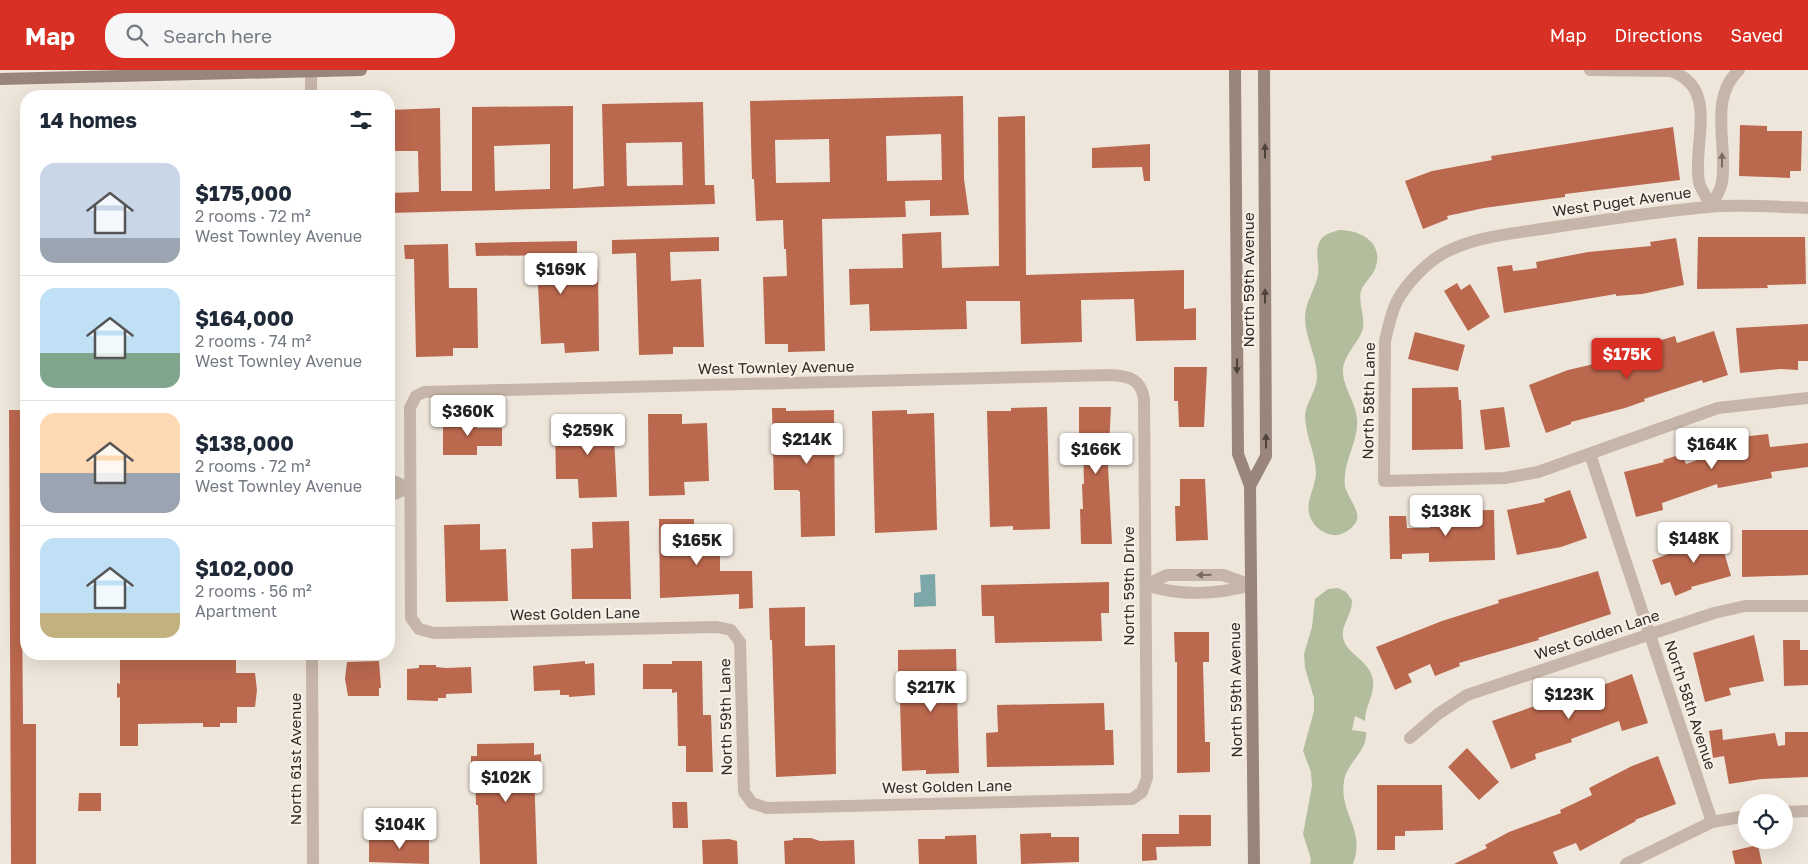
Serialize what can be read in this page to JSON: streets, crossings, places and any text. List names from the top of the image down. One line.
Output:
{"streets":{"main road":["North 59th Avenue"],"street":["West Puget Avenue","West Townley Avenue","North 58th Lane","North 59th Drive","West Golden Lane","North 58th Avenue","North 59th Lane","North 61st Avenue"]},"crossings":[["West Puget Avenue","North 58th Lane"],["West Townley Avenue","North 59th Drive"],["West Townley Avenue","West Golden Lane"],["North 58th Lane","North 58th Avenue"],["North 59th Drive","West Golden Lane"],["West Golden Lane","North 58th Avenue"],["West Golden Lane","North 59th Lane"]],"page":{"header":"Map","search":"Search here","nav":["Map","Directions","Saved"],"heading":"14 homes","list":[{"name":"$175,000","note":"2 rooms · 72 m² · West Townley Avenue"},{"name":"$164,000","note":"2 rooms · 74 m² · West Townley Avenue"},{"name":"$138,000","note":"2 rooms · 72 m² · West Townley Avenue"},{"name":"$102,000","note":"2 rooms · 56 m² · Apartment"}],"price":["$169K","$175K","$360K","$259K","$214K","$164K","$166K","$138K","$148K","$165K","$217K","$123K","$102K","$104K"]}}
